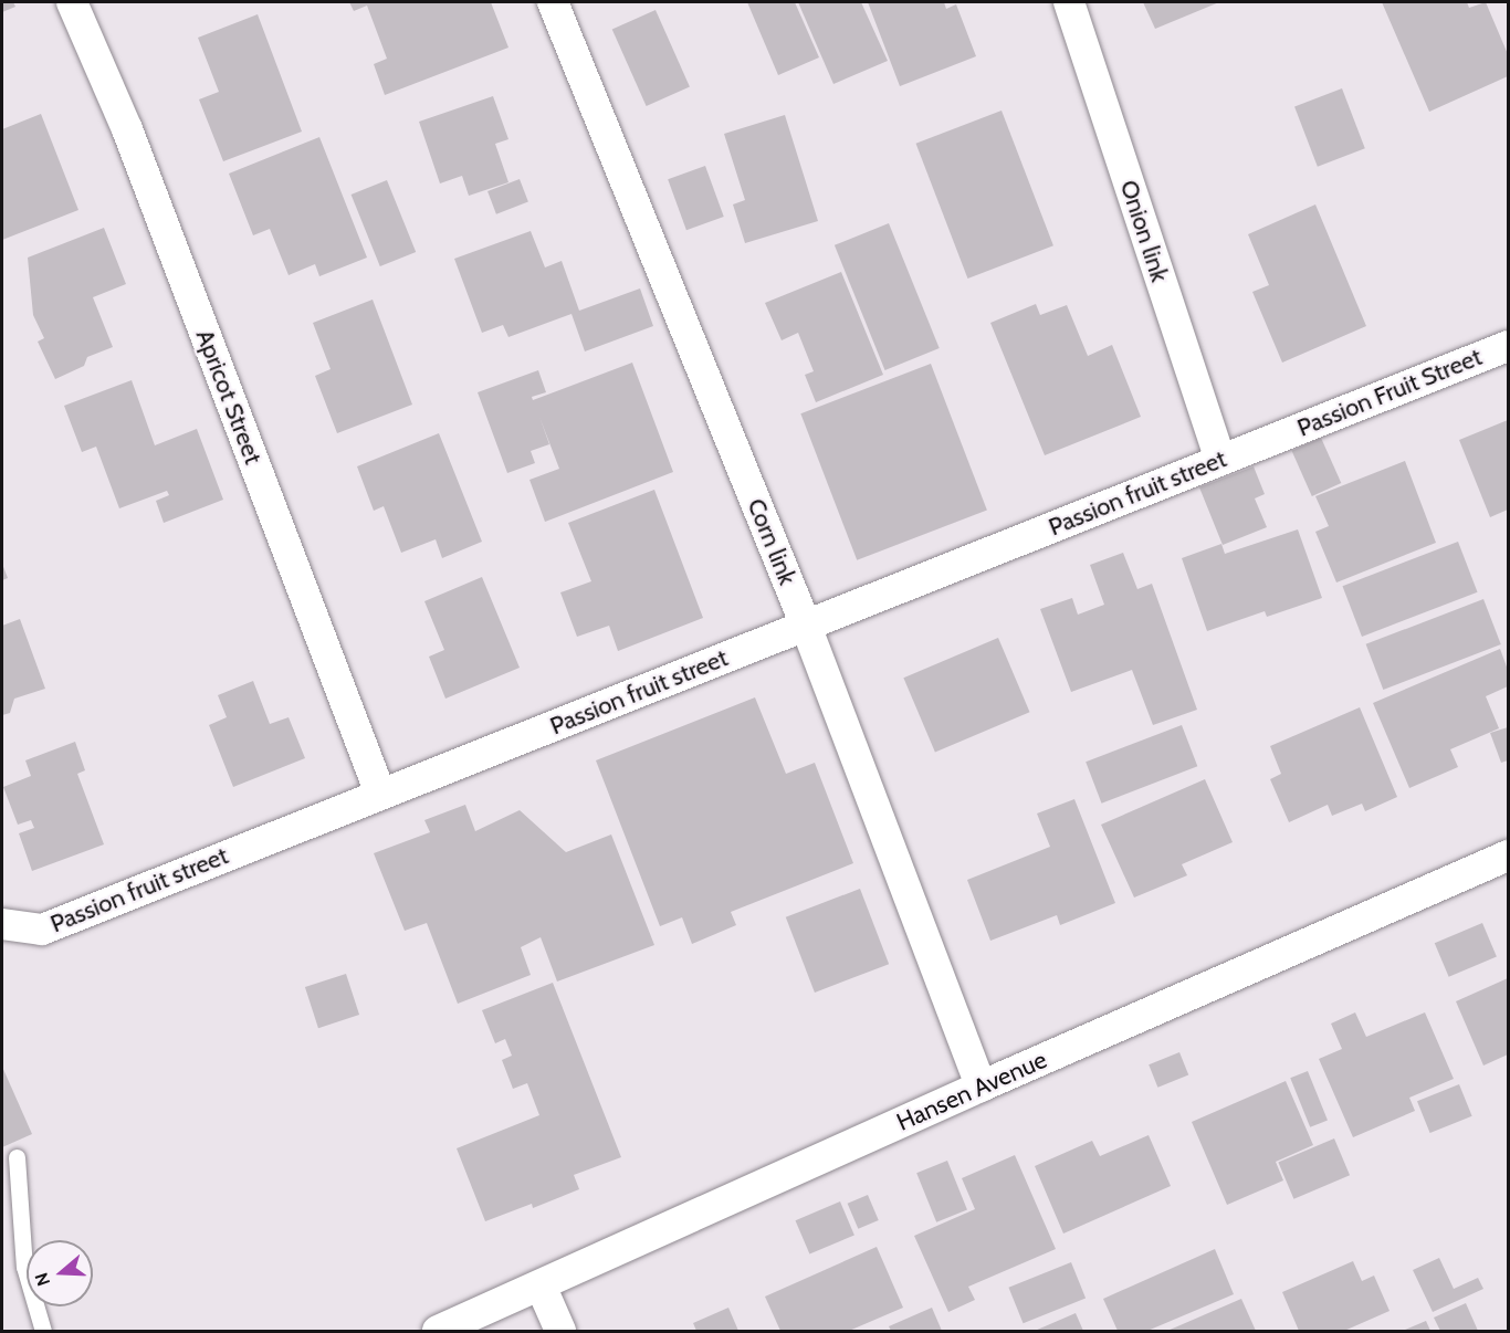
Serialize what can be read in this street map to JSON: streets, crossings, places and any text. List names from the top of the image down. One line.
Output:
{"streets":{"street":["Onion link","Passion Fruit Street","Apricot Street","Passion fruit street","Corn link","Hansen Avenue"]},"crossings":[["Onion link","Passion fruit street"],["Passion Fruit Street","Passion fruit street"],["Apricot Street","Passion fruit street"],["Passion fruit street","Corn link"],["Corn link","Hansen Avenue"]],"north":"left"}
